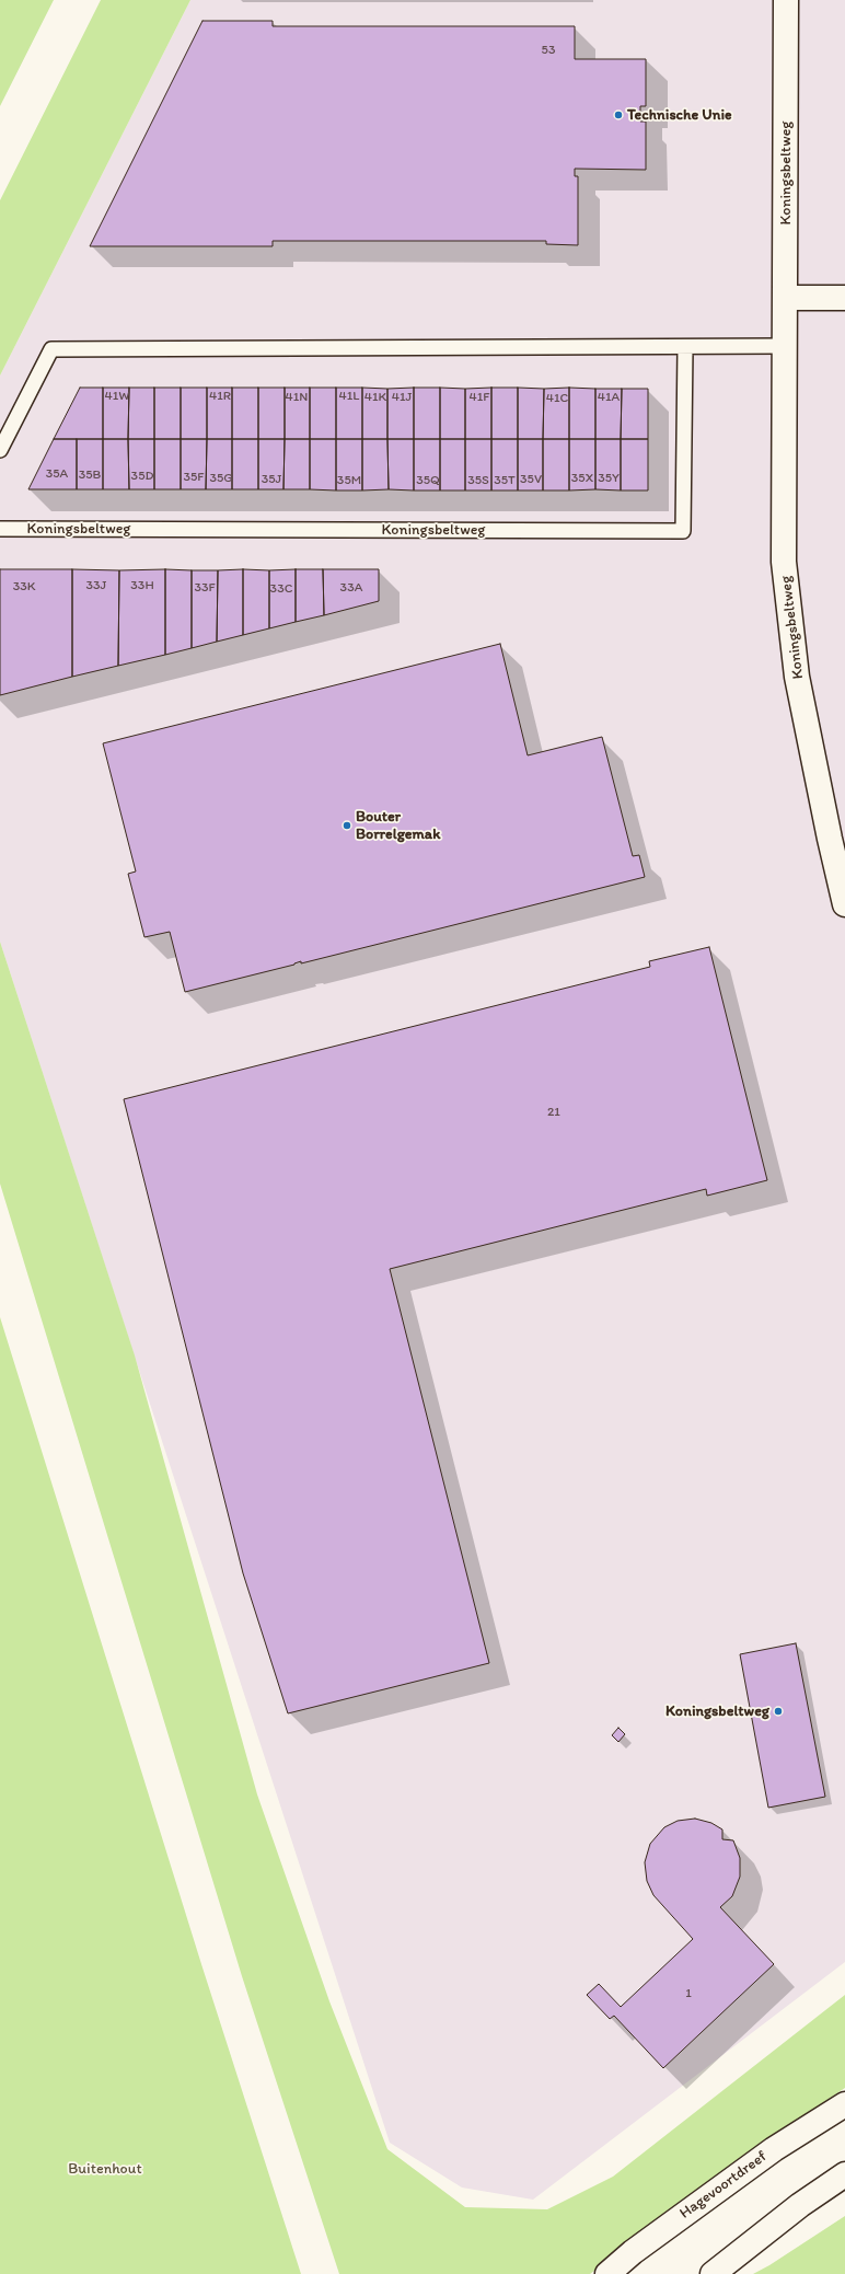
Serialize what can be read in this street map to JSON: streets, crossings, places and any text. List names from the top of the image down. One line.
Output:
{"streets":{"street":["Koningsbeltweg","Hagevoortdreef"]},"parks":["Buitenhout"],"places":["Technische Unie","Bouter Borrelgemak","Koningsbeltweg"],"house_numbers":["53","41W","41R","41L","41N","41K","41J","41F","41A","41C","35A","35B","35D","35F","35G","35X","35Y","35J","35V","35M","35Q","35S","35T","33J","33H","33K","33F","33A","33C","21","1"]}
